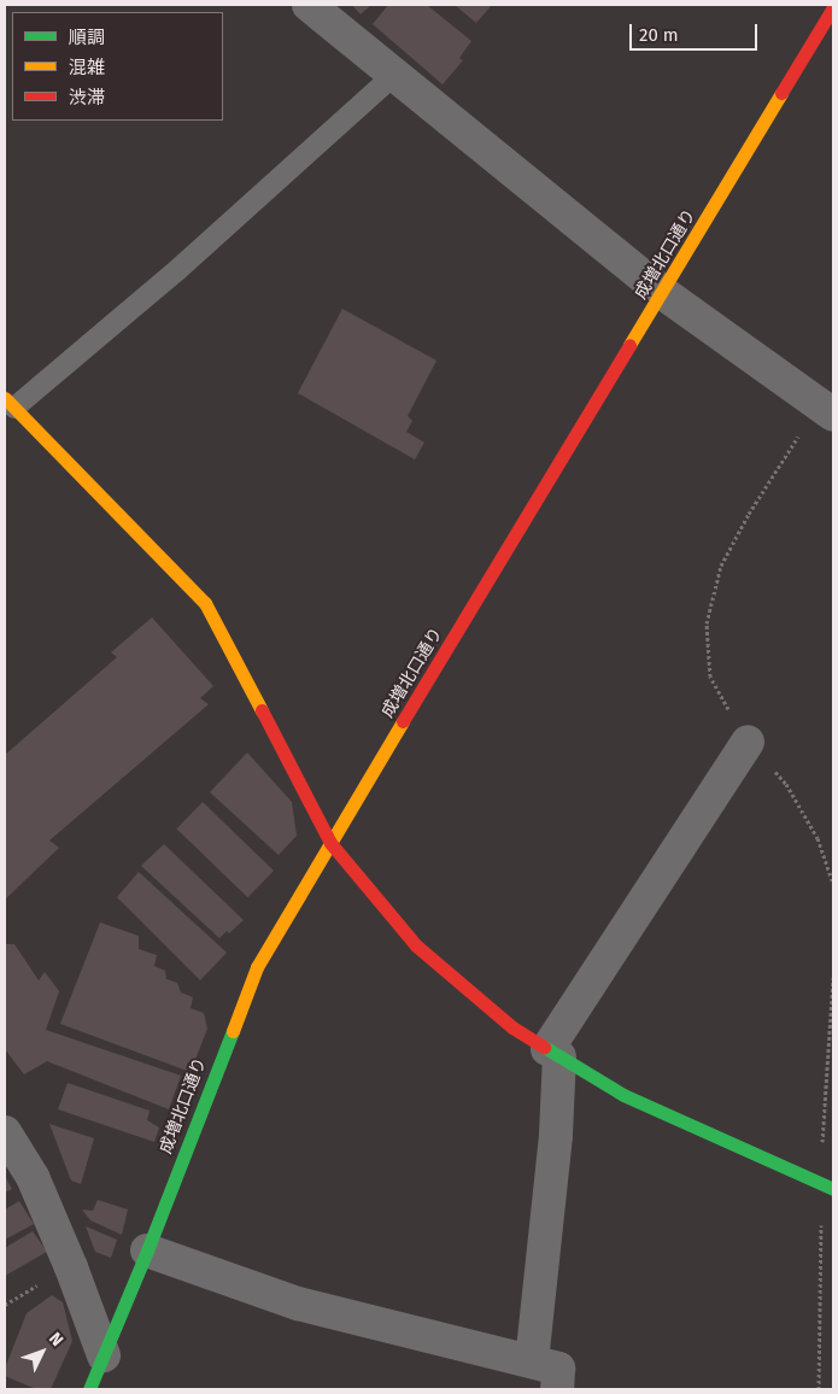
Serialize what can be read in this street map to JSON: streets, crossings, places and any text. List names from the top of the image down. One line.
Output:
{"streets":{"street":["成増北口通り"]},"legend":["順調","混雑","渋滞"],"scale_bar":"20 m","north":"top right"}
